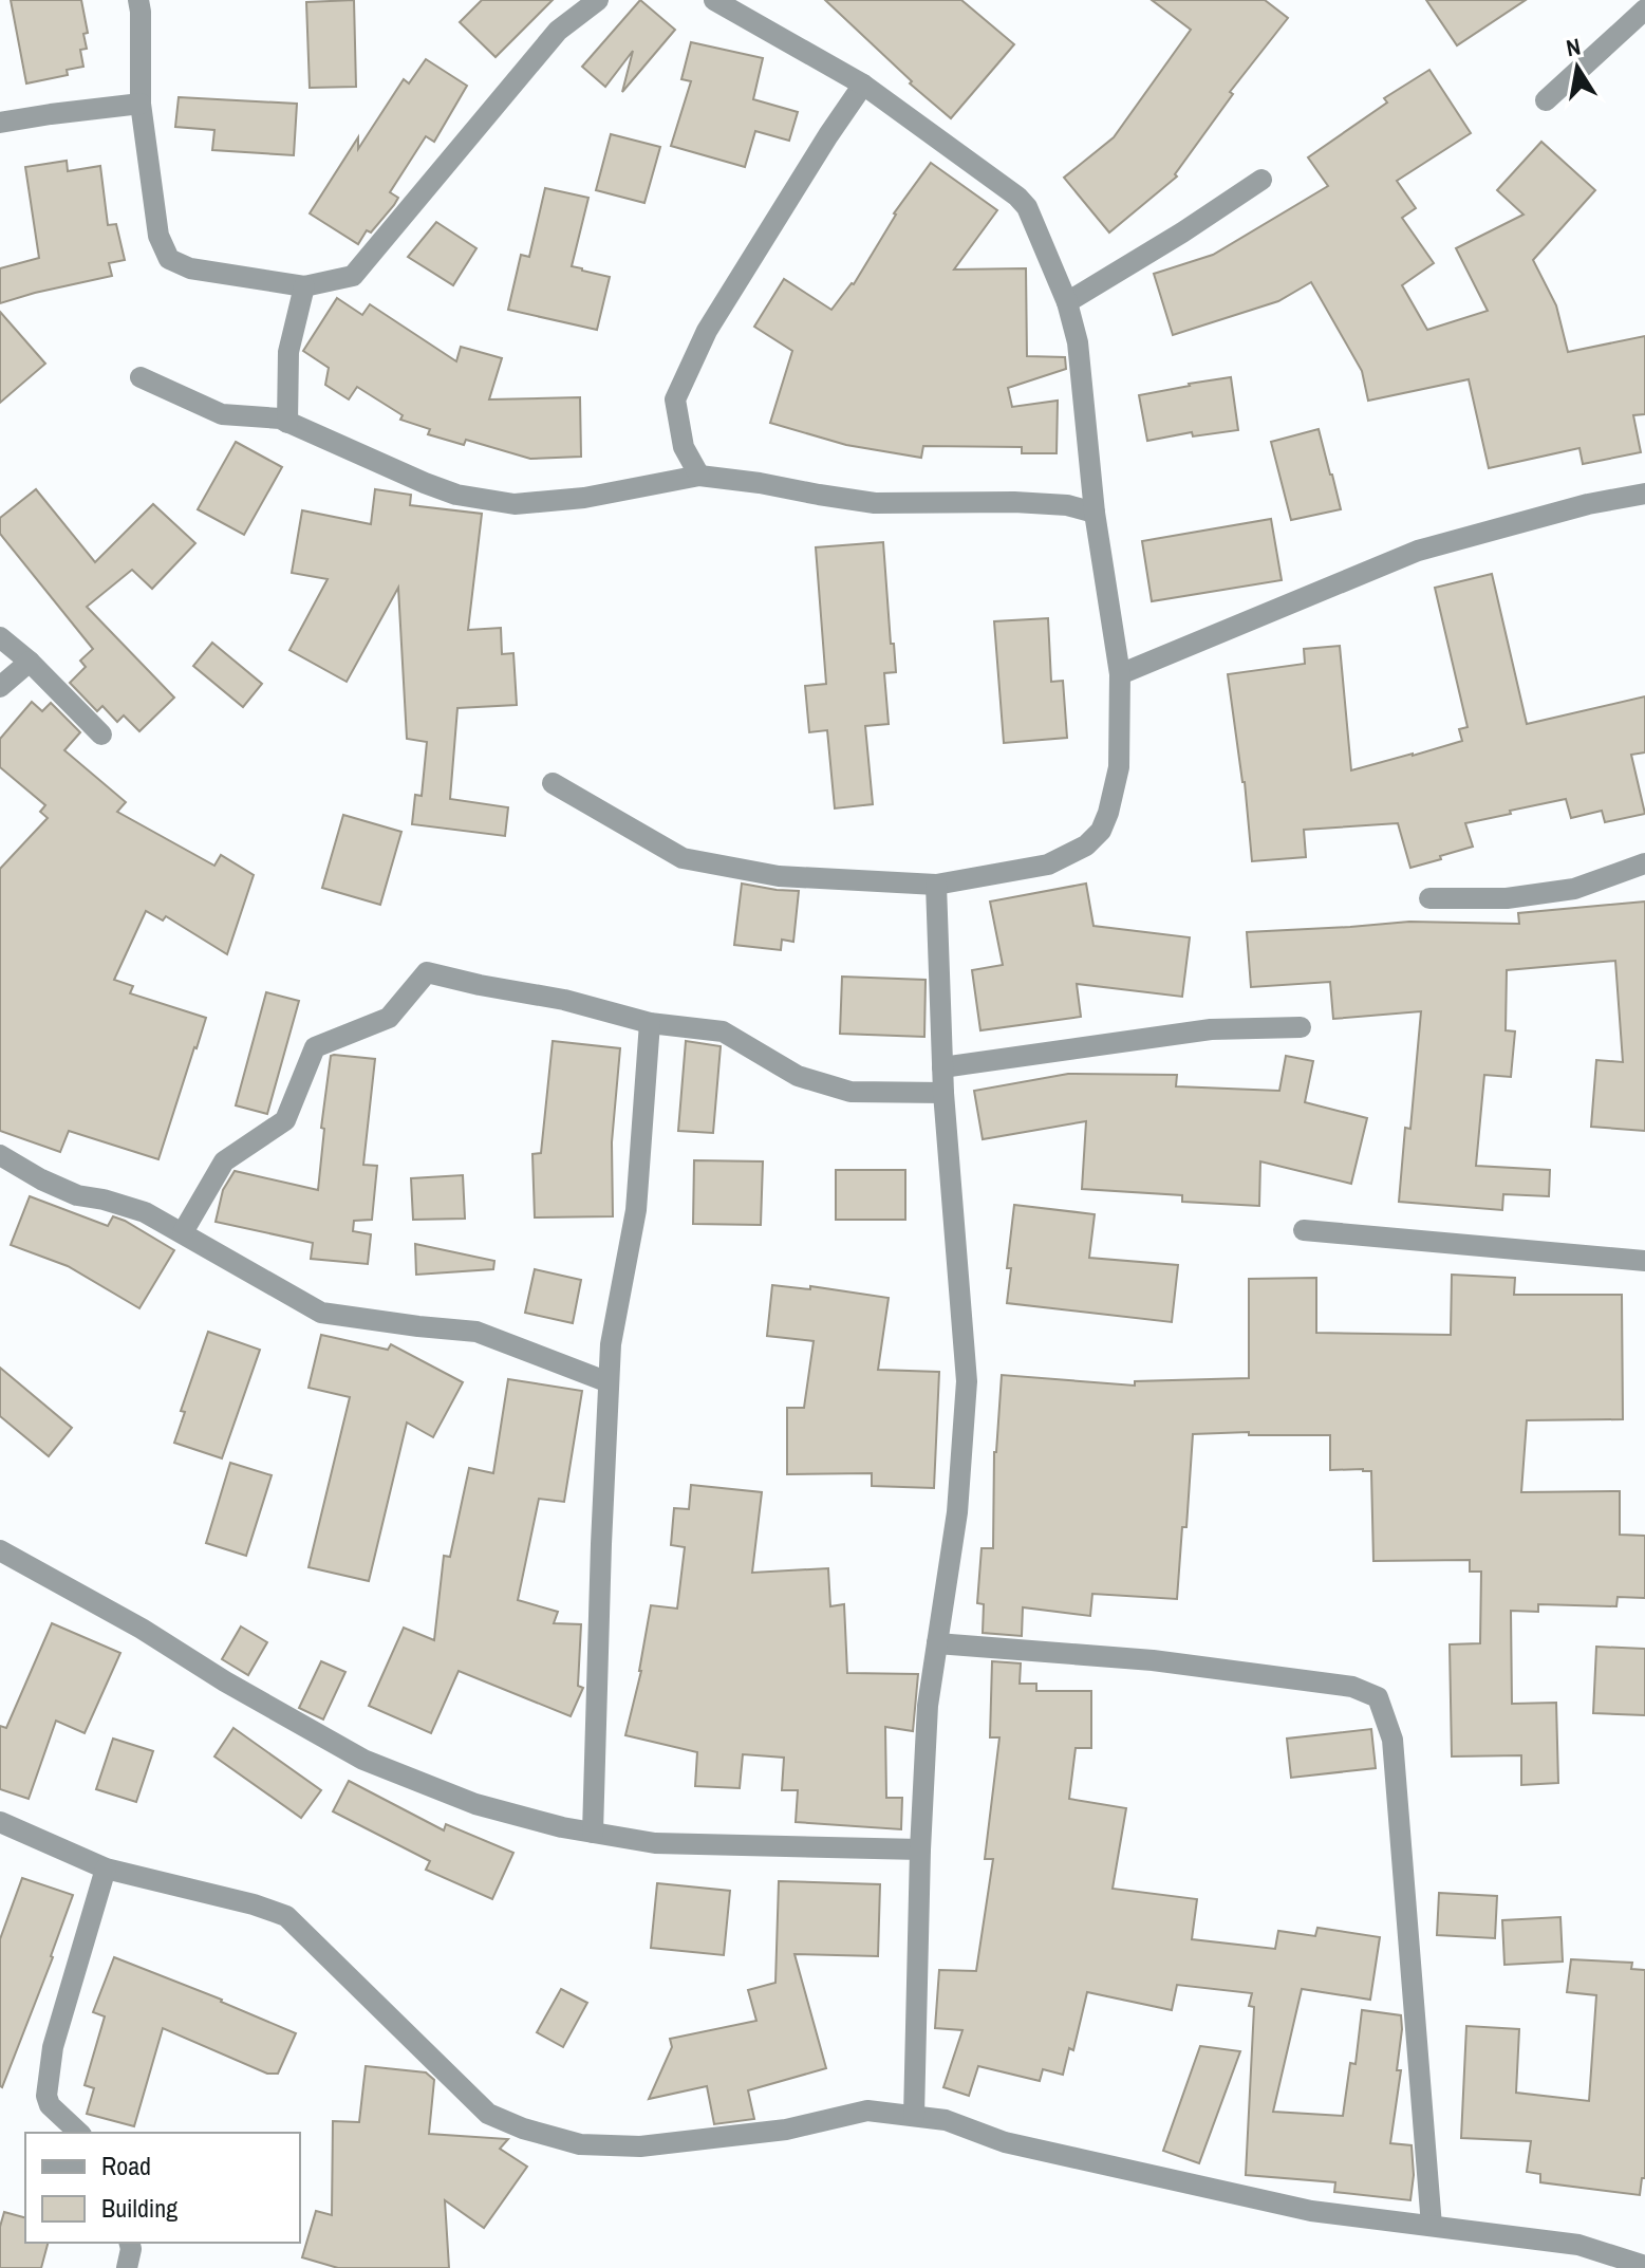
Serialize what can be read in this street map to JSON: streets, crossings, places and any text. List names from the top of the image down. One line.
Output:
{"legend":["Road","Building"],"north":"top"}
